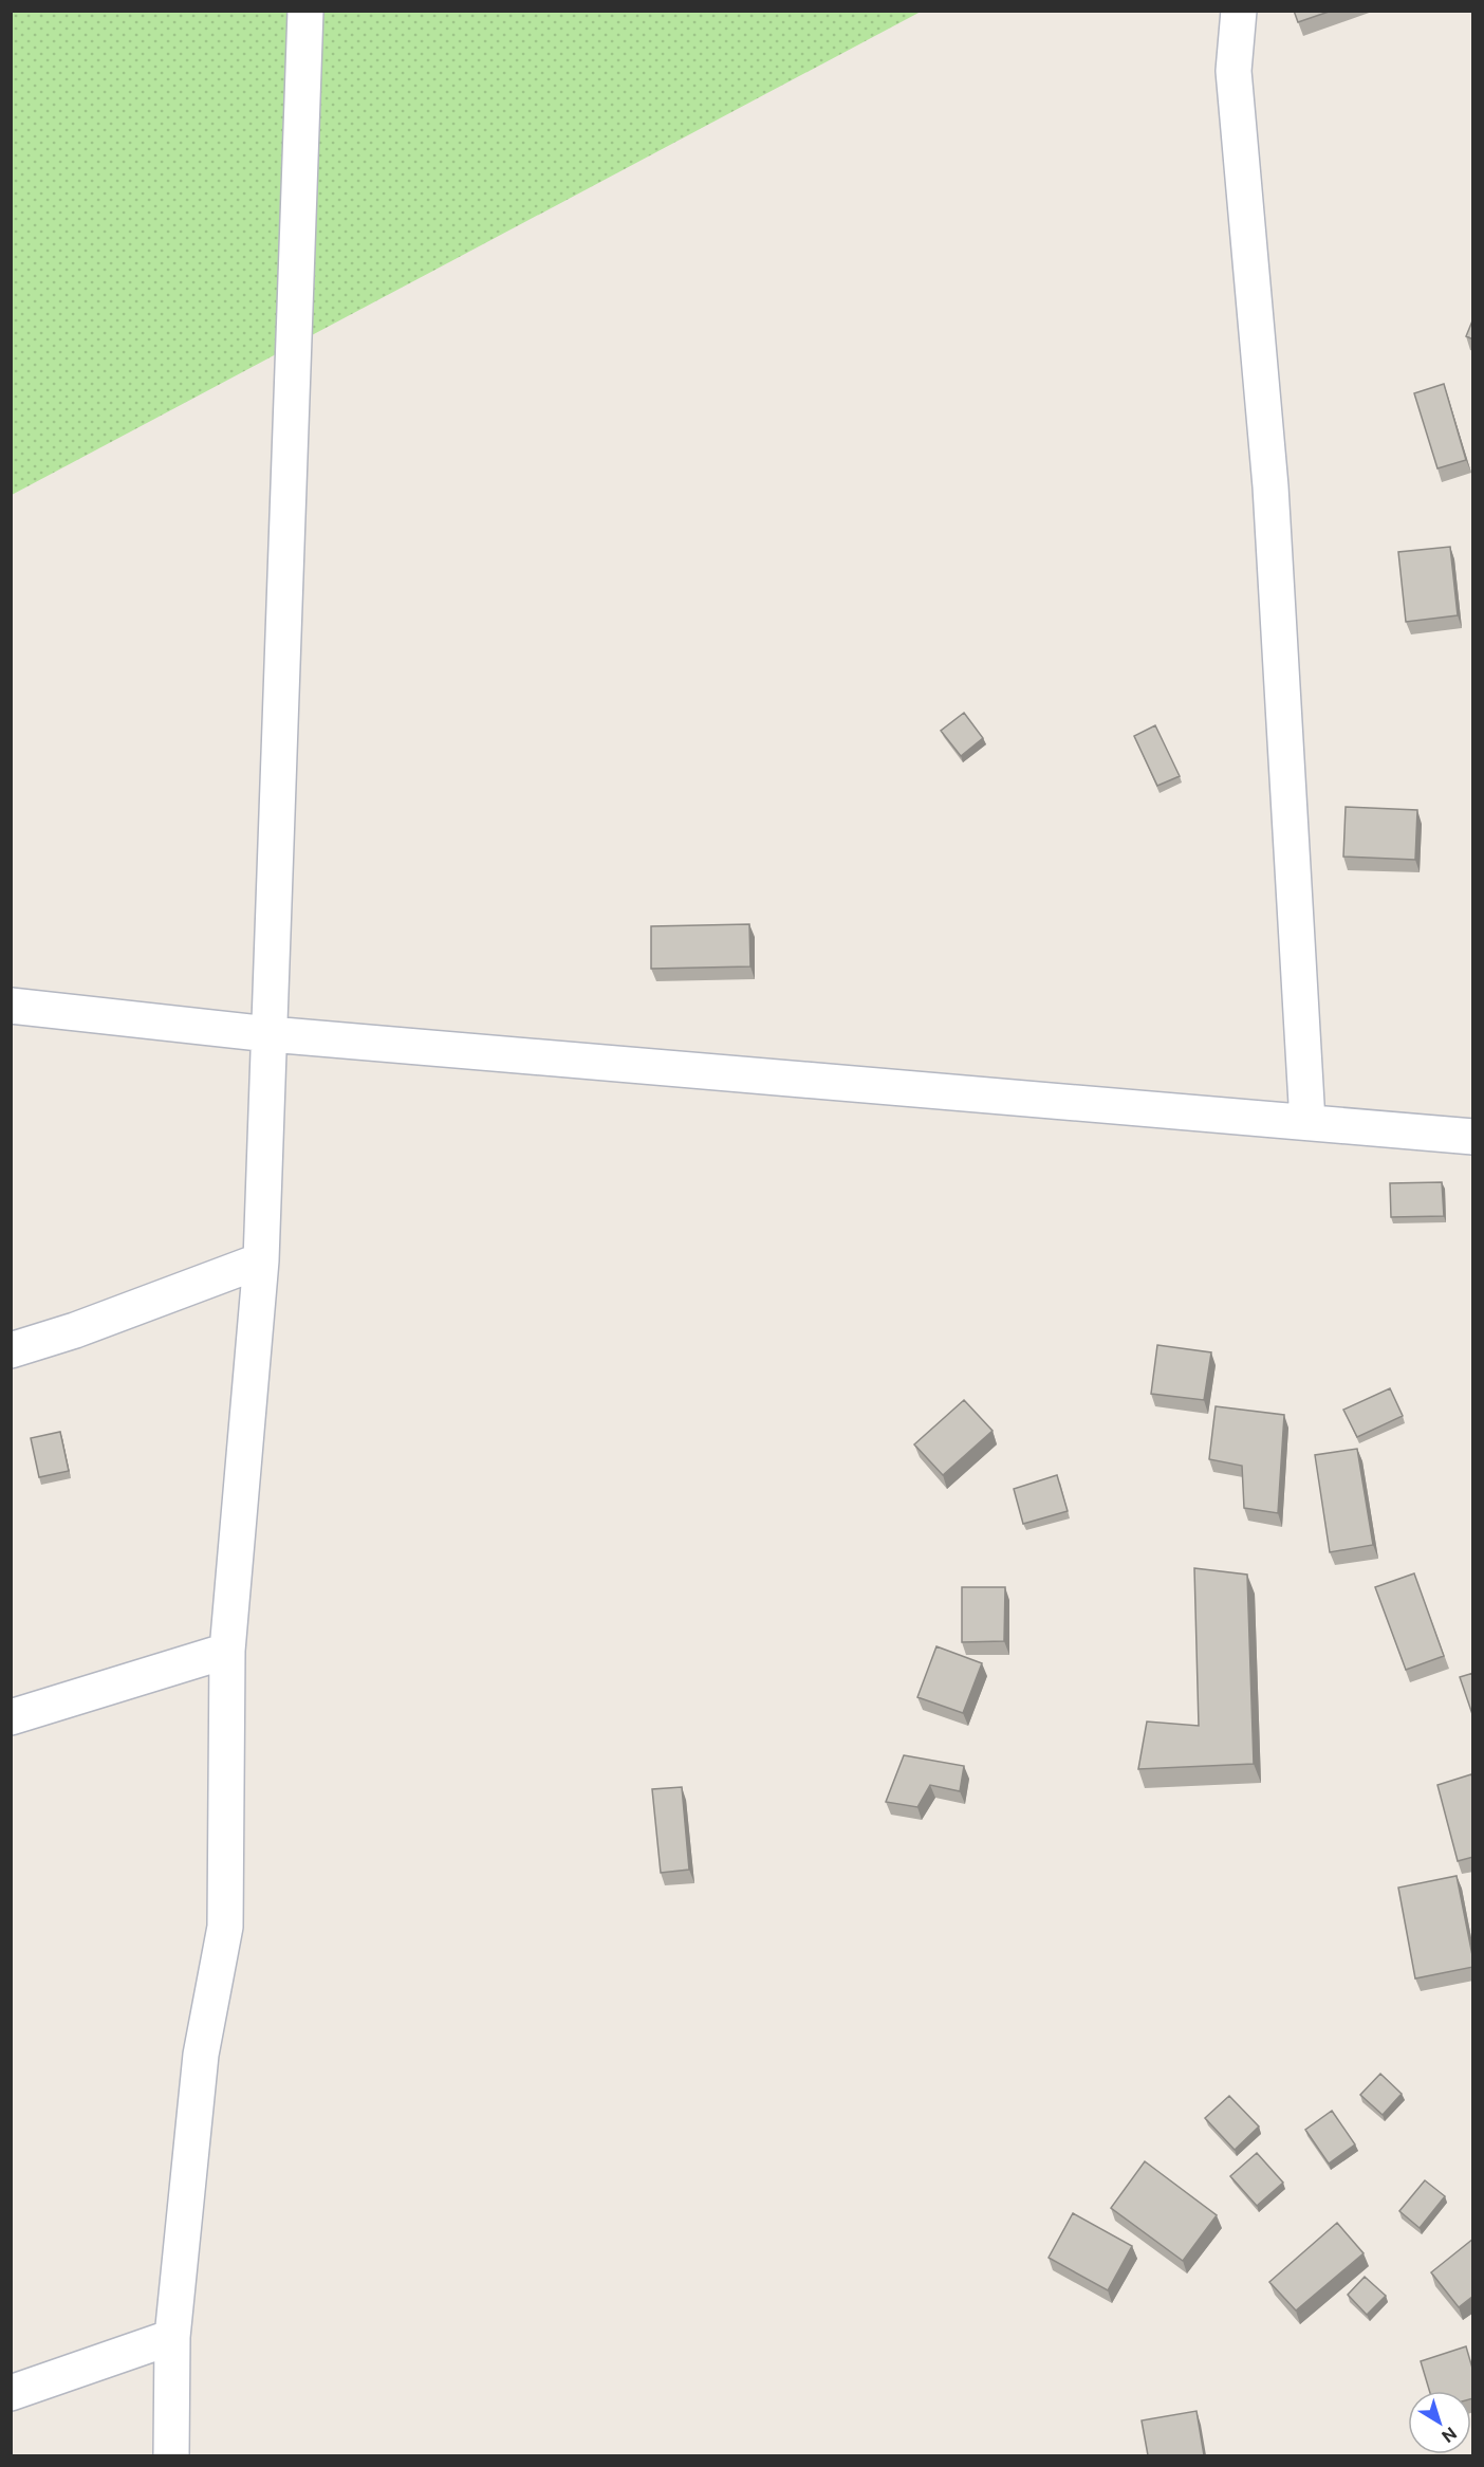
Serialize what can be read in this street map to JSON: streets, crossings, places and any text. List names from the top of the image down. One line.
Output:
{"north":"bottom right"}
